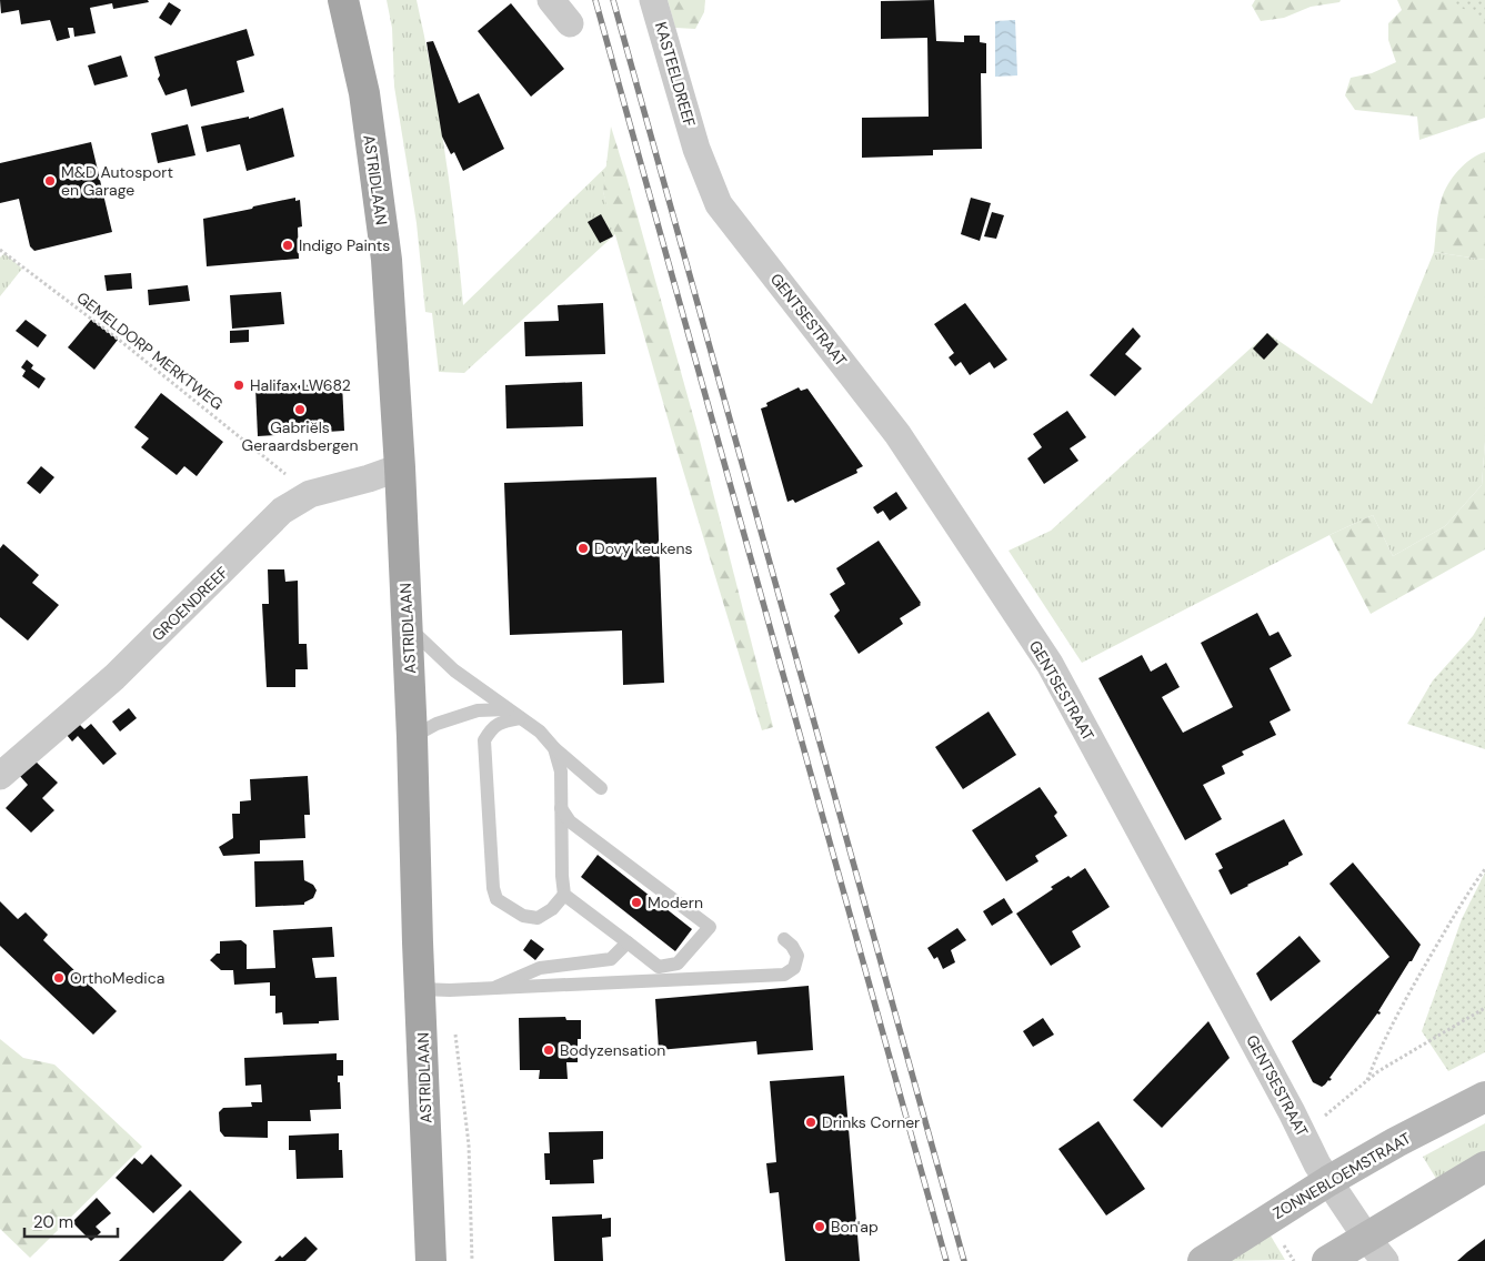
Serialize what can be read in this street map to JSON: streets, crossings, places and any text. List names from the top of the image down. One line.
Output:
{"streets":{"main road":["ASTRIDLAAN","ZONNEBLOEMSTRAAT"],"street":["KASTEELDREEF","GENTSESTRAAT","GROENDREEF"],"path":["GEMELDORP MERKTWEG"]},"crossings":[["KASTEELDREEF","GENTSESTRAAT"],["ASTRIDLAAN","GROENDREEF"],["GENTSESTRAAT","ZONNEBLOEMSTRAAT"],["GEMELDORP MERKTWEG","GROENDREEF"]],"places":["M&D Autosport en Garage","Indigo Paints","Halifax LW682","Gabriëls Geraardsbergen","Dovy keukens","Modern","OrthoMedica","Bodyzensation","Drinks Corner","Bon'ap"],"scale_bar":"20 m"}
